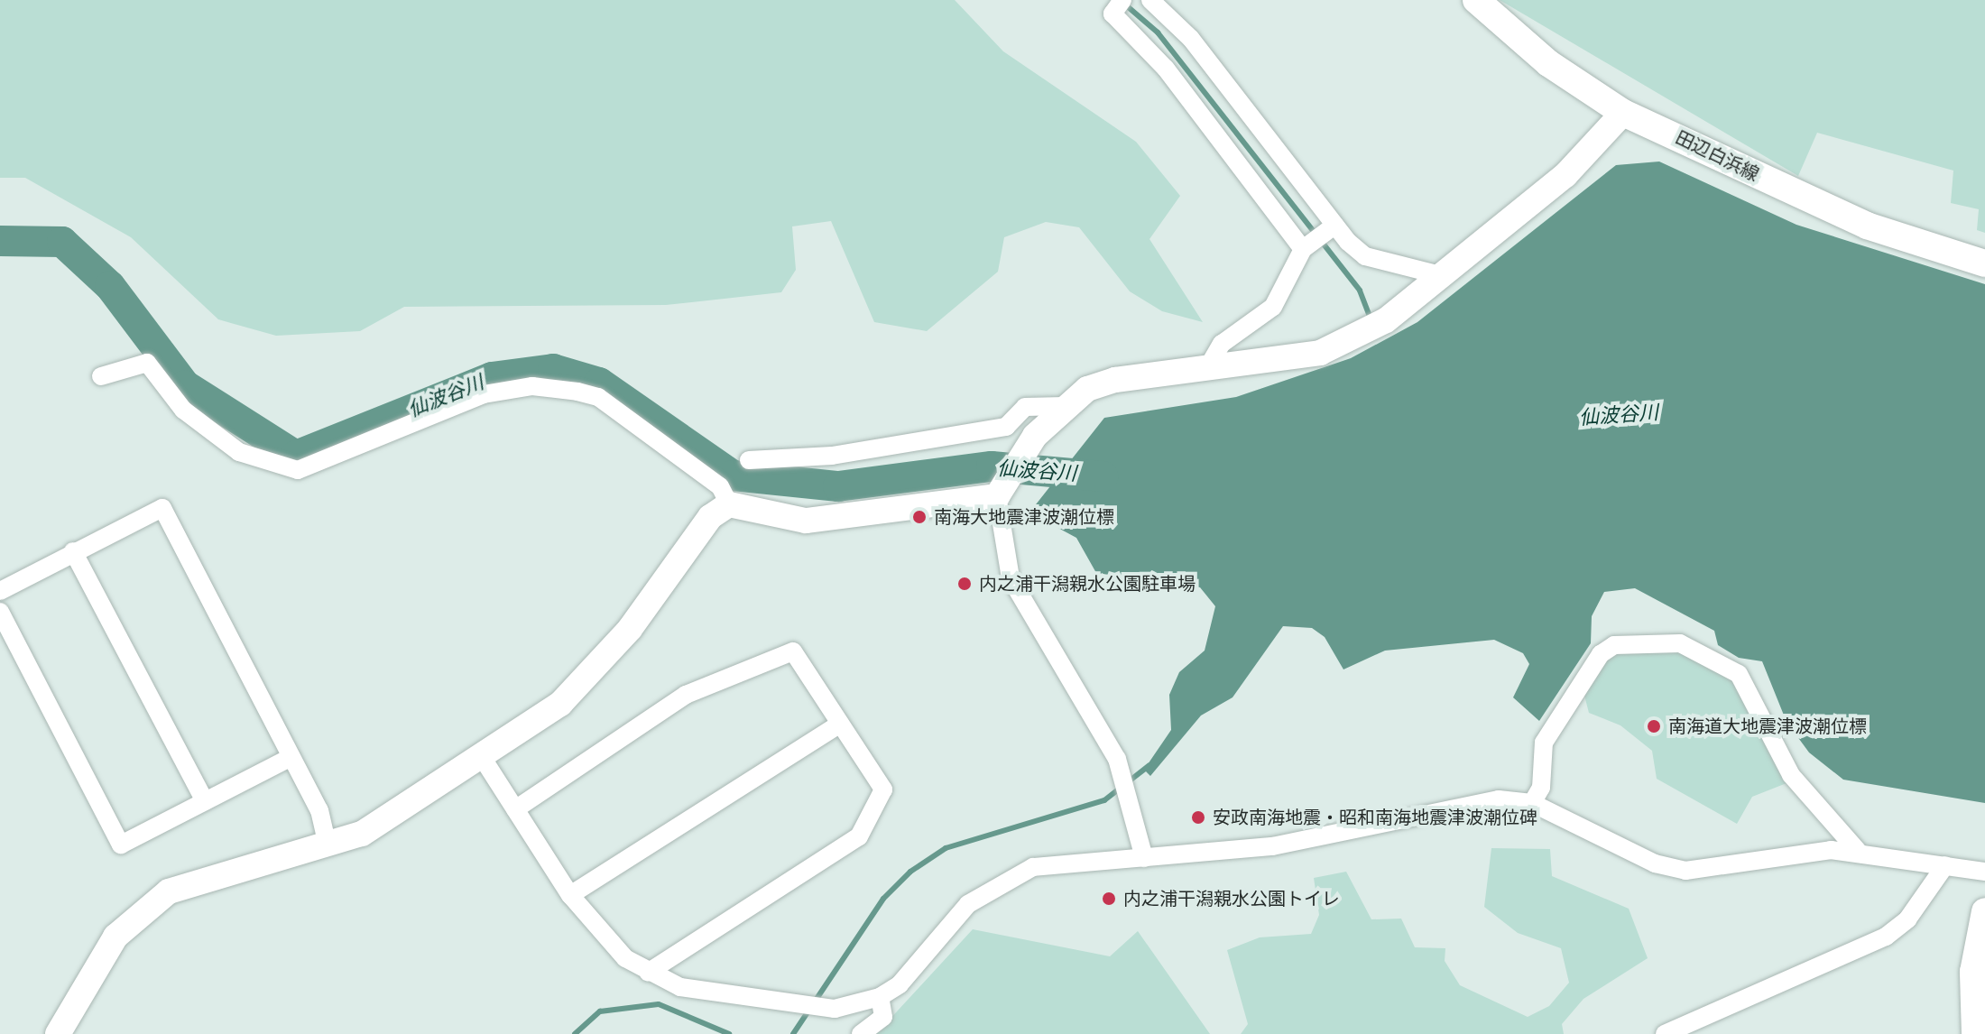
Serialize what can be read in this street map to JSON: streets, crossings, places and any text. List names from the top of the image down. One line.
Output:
{"streets":{"main road":["田辺白浜線"]},"water":["仙波谷川"],"places":["南海大地震津波潮位標","内之浦干潟親水公園駐車場","南海道大地震津波潮位標","安政南海地震・昭和南海地震津波潮位碑","内之浦干潟親水公園トイレ"]}
